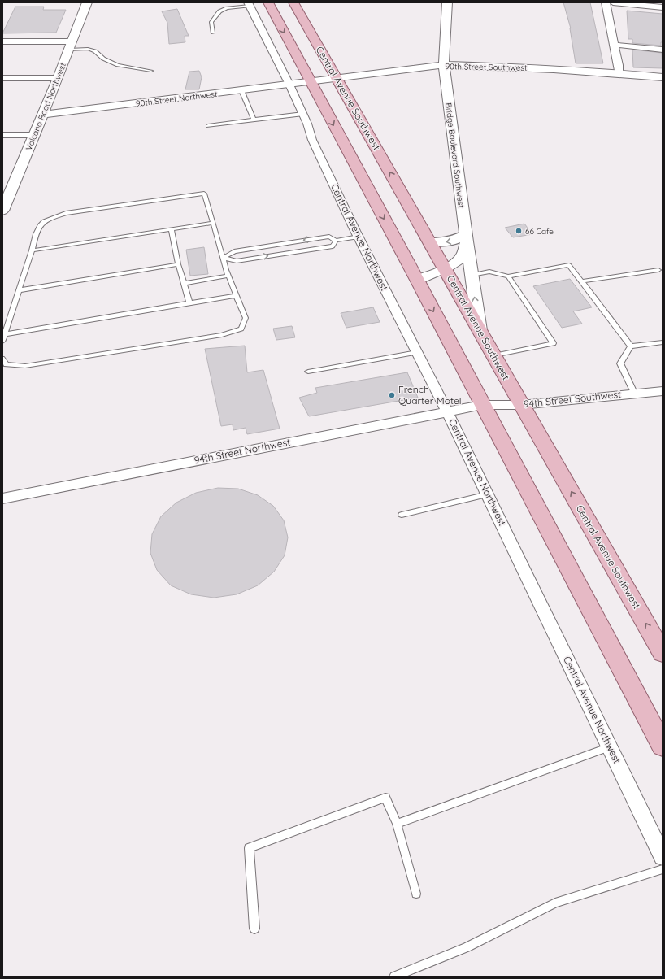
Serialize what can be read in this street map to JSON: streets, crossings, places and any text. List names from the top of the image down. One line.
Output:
{"streets":{"main road":["Central Avenue Southwest"],"street":["90th Street Southwest","90th Street Northwest","Volcano Road Northwest","Bridge Boulevard Southwest","Central Avenue Northwest","94th Street Southwest","94th Street Northwest"]},"crossings":[["90th Street Southwest","90th Street Northwest"],["90th Street Southwest","Central Avenue Southwest"],["90th Street Southwest","Bridge Boulevard Southwest"],["90th Street Northwest","Volcano Road Northwest"],["90th Street Northwest","Central Avenue Northwest"],["Central Avenue Southwest","Bridge Boulevard Southwest"],["Central Avenue Southwest","94th Street Southwest"],["Central Avenue Northwest","94th Street Northwest"],["94th Street Southwest","94th Street Northwest"]],"places":["66 Cafe","French Quarter Motel"]}
